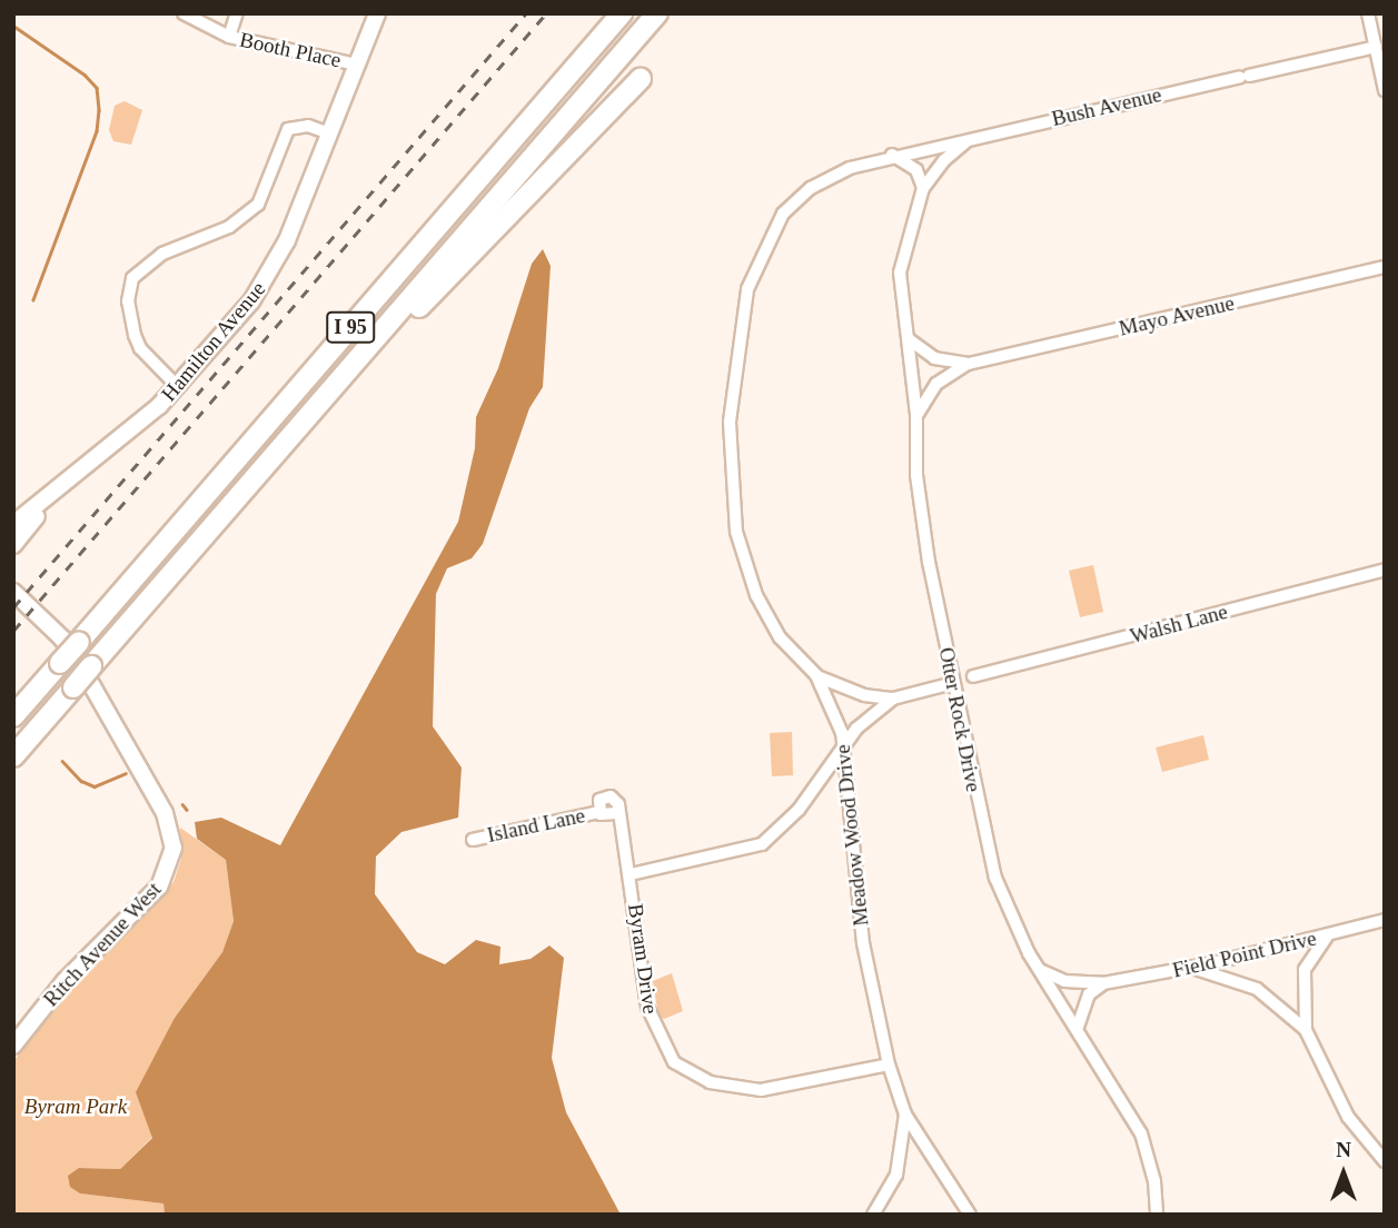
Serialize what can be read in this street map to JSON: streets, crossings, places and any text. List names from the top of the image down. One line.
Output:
{"streets":{"highway":["I 95"],"main road":["Hamilton Avenue","Ritch Avenue West"],"street":["Booth Place","Bush Avenue","Mayo Avenue","Walsh Lane","Otter Rock Drive","Island Lane","Meadow Wood Drive","Field Point Drive","Byram Drive"]},"crossings":[["Booth Place","Hamilton Avenue"],["Bush Avenue","Otter Rock Drive"],["Bush Avenue","Meadow Wood Drive"],["Mayo Avenue","Otter Rock Drive"],["Otter Rock Drive","Meadow Wood Drive"],["Otter Rock Drive","Field Point Drive"],["Island Lane","Byram Drive"],["Meadow Wood Drive","Byram Drive"]],"parks":["Byram Park"],"north":"top"}
